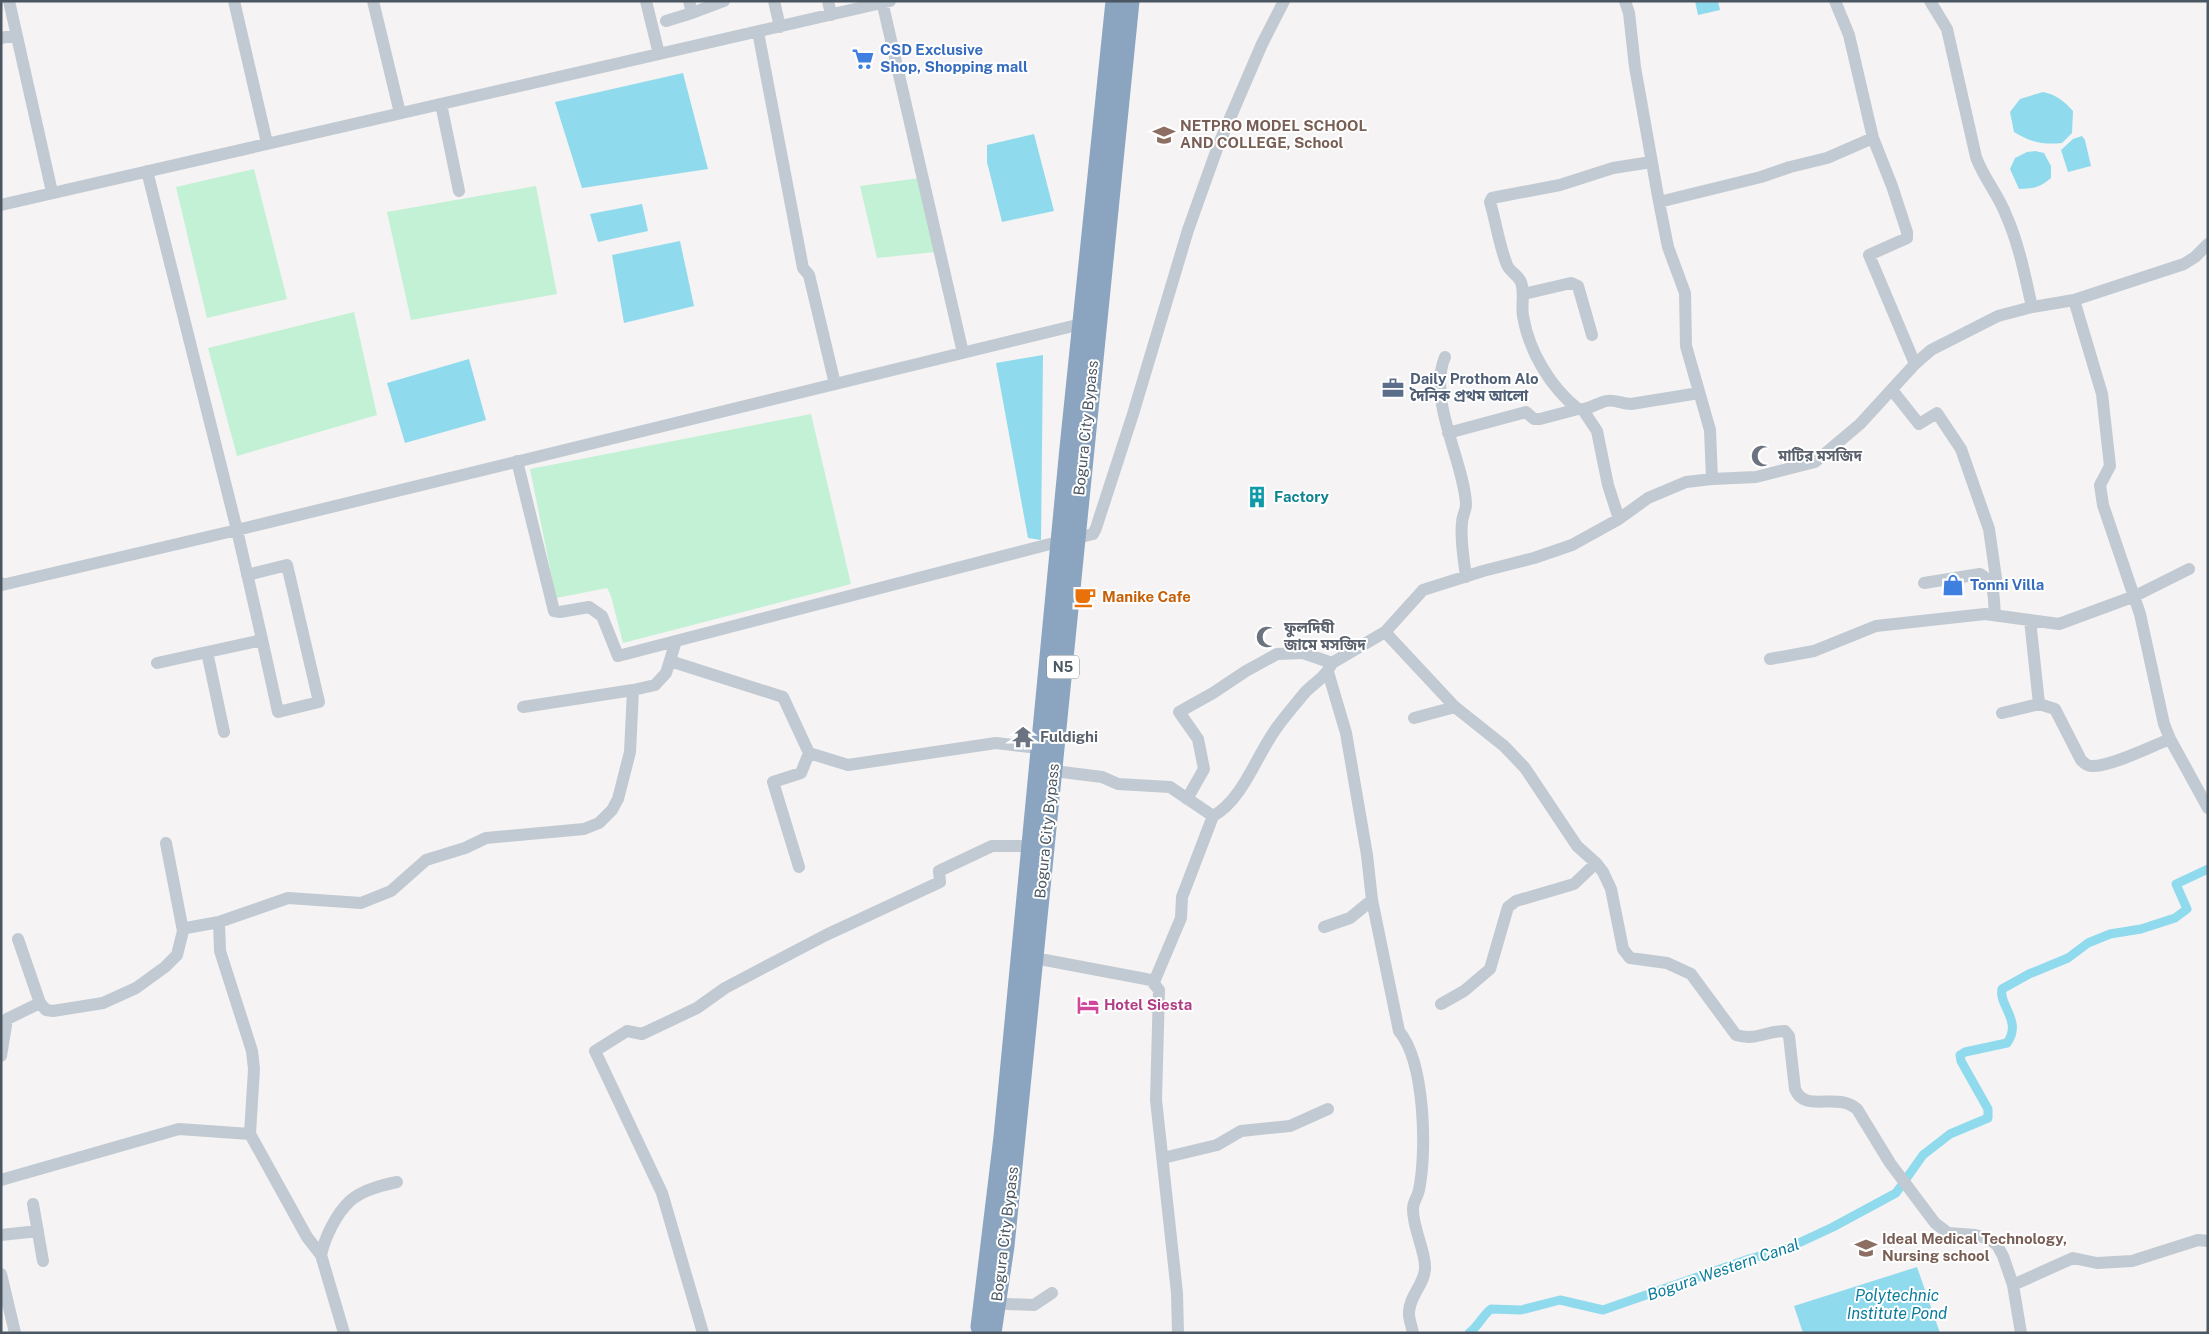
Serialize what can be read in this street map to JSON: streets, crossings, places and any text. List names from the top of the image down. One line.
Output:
{"streets":{"highway":["Bogura City Bypass","N5"]},"water":["Bogura Western Canal","Polytechnic Institute Pond"],"places":{"supermarket":["CSD Exclusive Shop, Shopping mall"],"school or university":["NETPRO MODEL SCHOOL AND COLLEGE, School","Ideal Medical Technology, Nursing school"],"office":["Daily Prothom Alo দৈনিক প্রথম আলো"],"mosque":["মাটির মসজিদ","ফুলদিঘী জামে মসজিদ"],"building":["Factory"],"shop":["Tonni Villa"],"cafe":["Manike Cafe"],"temple":["Fuldighi"],"hotel":["Hotel Siesta"]}}
